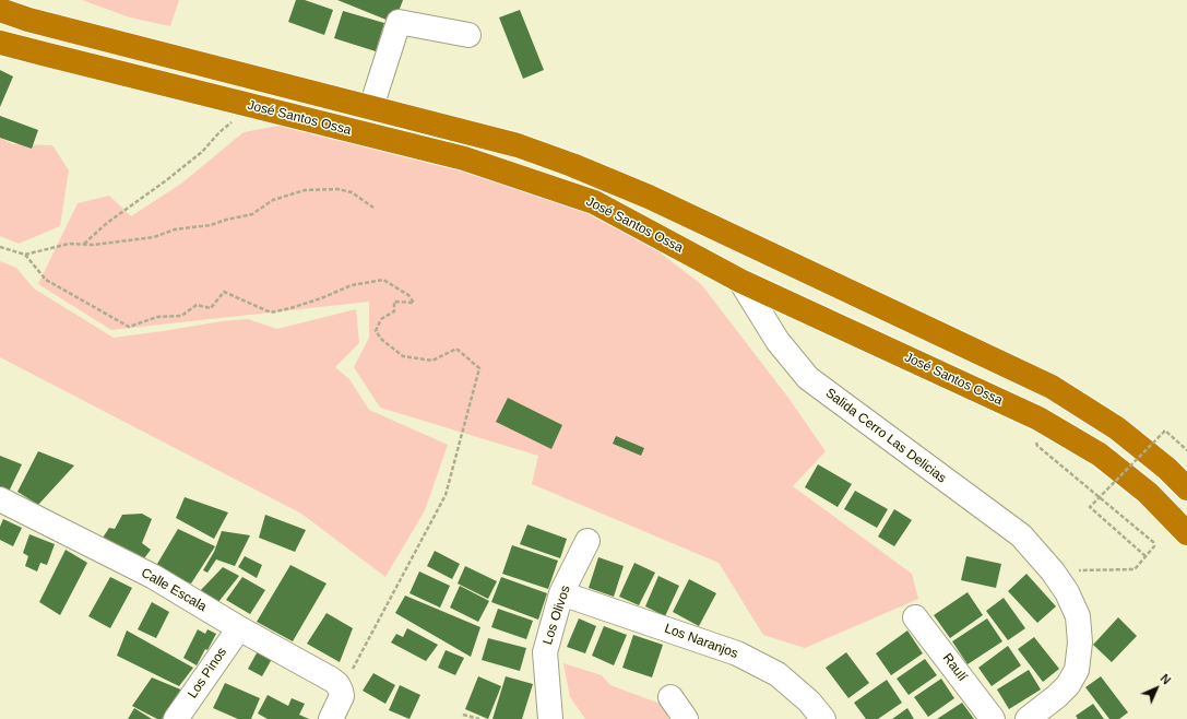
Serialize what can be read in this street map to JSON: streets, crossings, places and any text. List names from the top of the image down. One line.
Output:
{"streets":{"highway":["José Santos Ossa"],"street":["Salida Cerro Las Delicias","Calle Escala","Los Olivos","Los Naranjos","Raulí","Los Pinos"]},"crossings":[["José Santos Ossa","Salida Cerro Las Delicias"],["Calle Escala","Los Pinos"],["Los Olivos","Los Naranjos"]],"north":"top right"}
